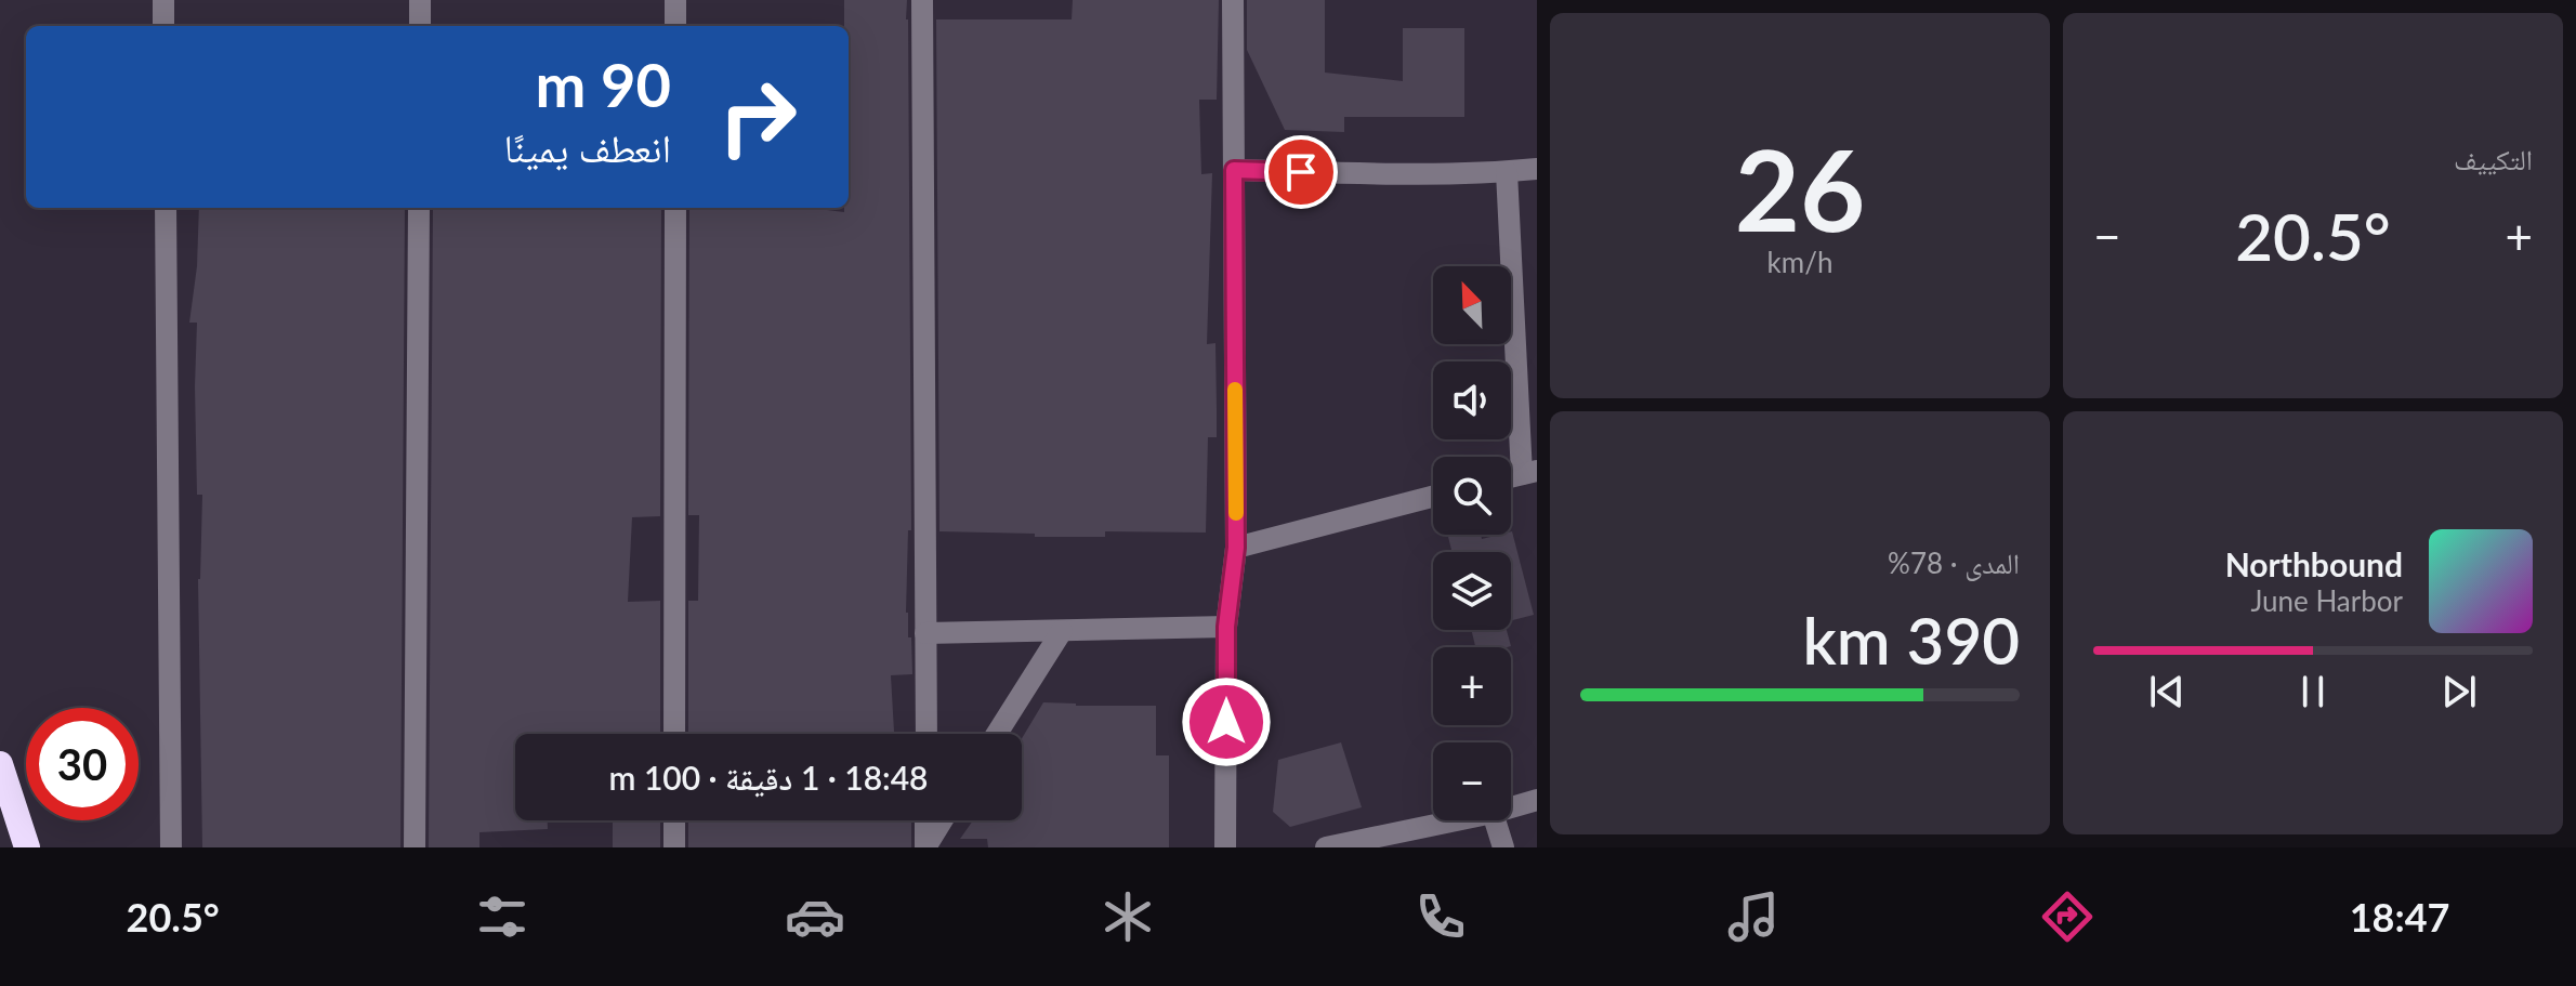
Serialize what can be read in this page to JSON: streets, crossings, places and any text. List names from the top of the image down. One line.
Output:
{"north":"top left","page":{"tile":["التكييف",["26","km/h"],["المدى · 78%","390 km"]],"turn":["90 m","انعطف يمينًا"],"heat":["−","20.5°","+"],"map_buttons":["+","−"],"song":["Northbound","June Harbor"],"limit":"30","trip":"18:48 · 1 دقيقة · 100 m","tabs":["18:47","20.5°"]}}
